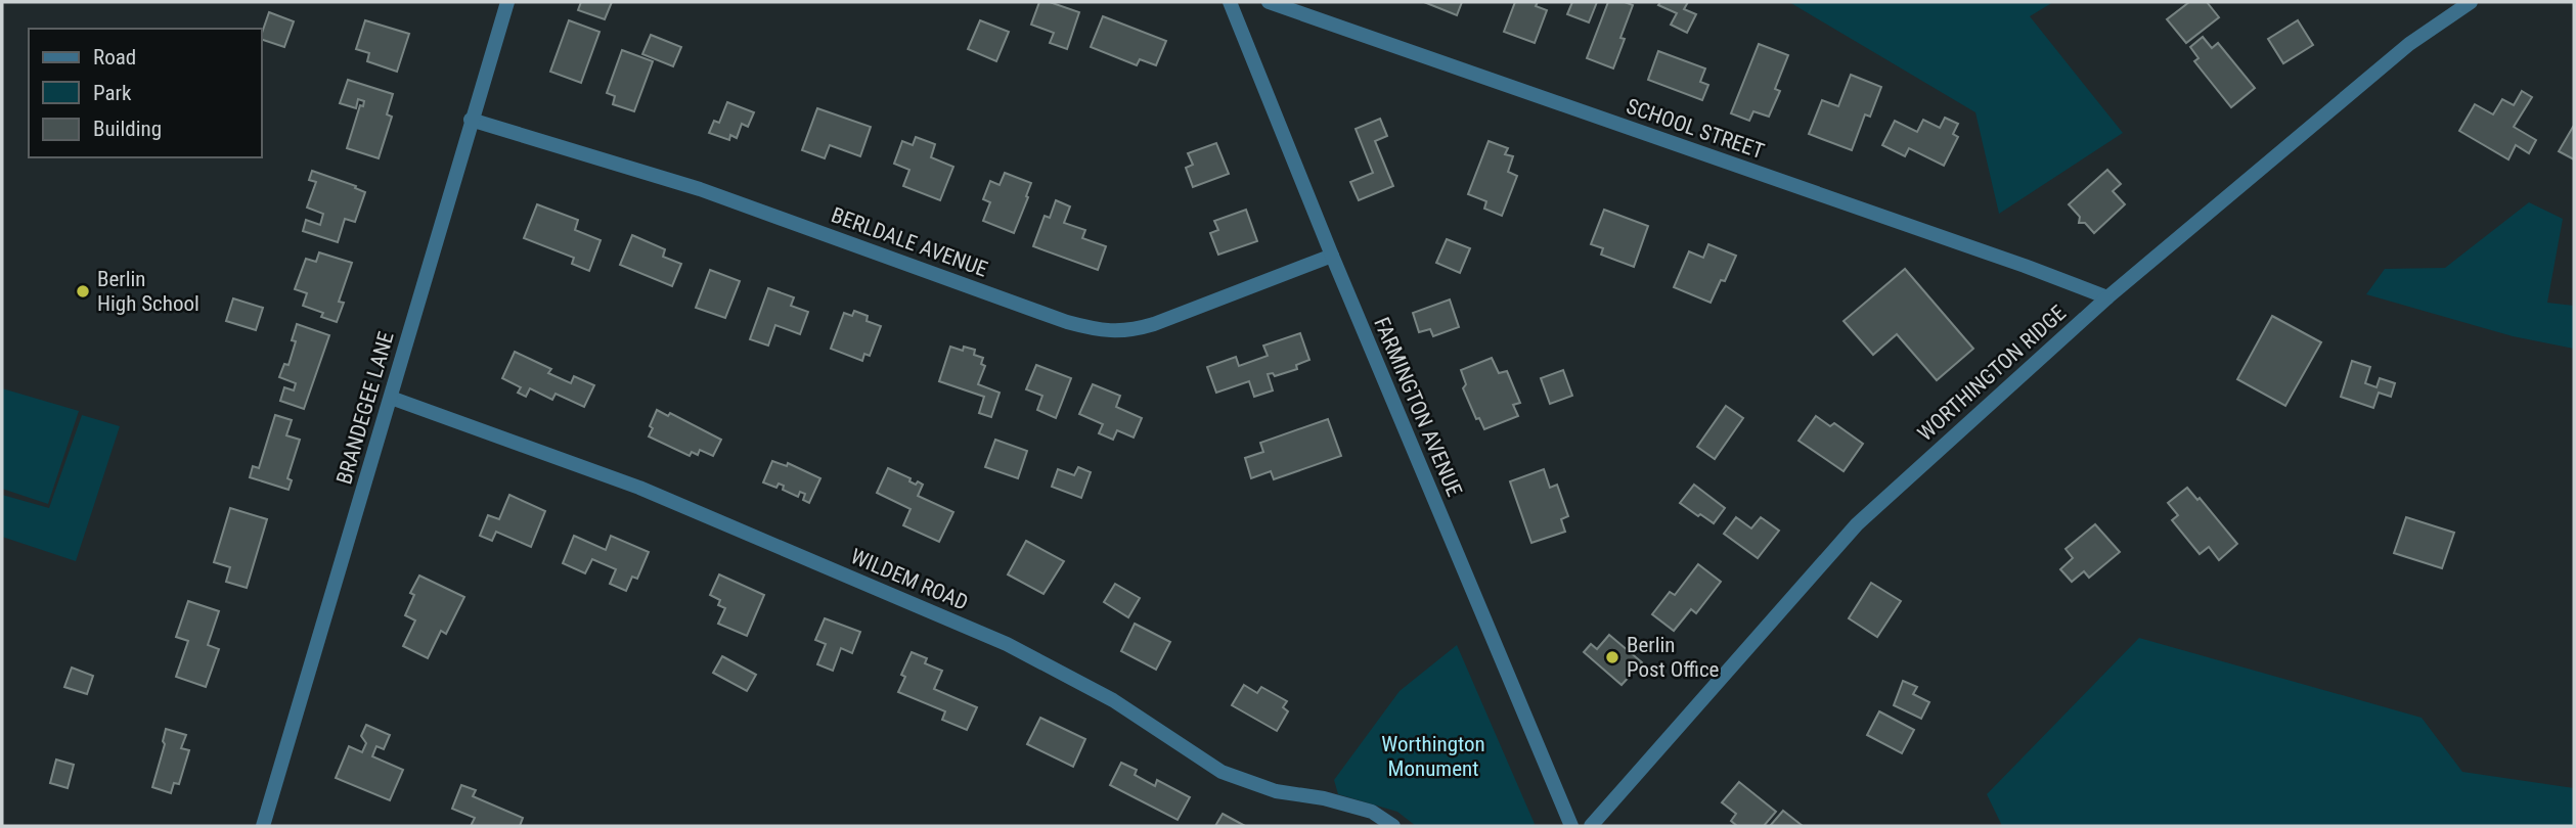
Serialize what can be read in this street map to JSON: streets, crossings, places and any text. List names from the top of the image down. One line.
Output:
{"streets":{"street":["SCHOOL STREET","BERLDALE AVENUE","WORTHINGTON RIDGE","FARMINGTON AVENUE","BRANDEGEE LANE","WILDEM ROAD"]},"crossings":[["SCHOOL STREET","WORTHINGTON RIDGE"],["BERLDALE AVENUE","FARMINGTON AVENUE"],["BERLDALE AVENUE","BRANDEGEE LANE"],["BRANDEGEE LANE","WILDEM ROAD"]],"parks":["Worthington Monument"],"places":["Berlin High School","Berlin Post Office"],"legend":["Road","Park","Building"]}
